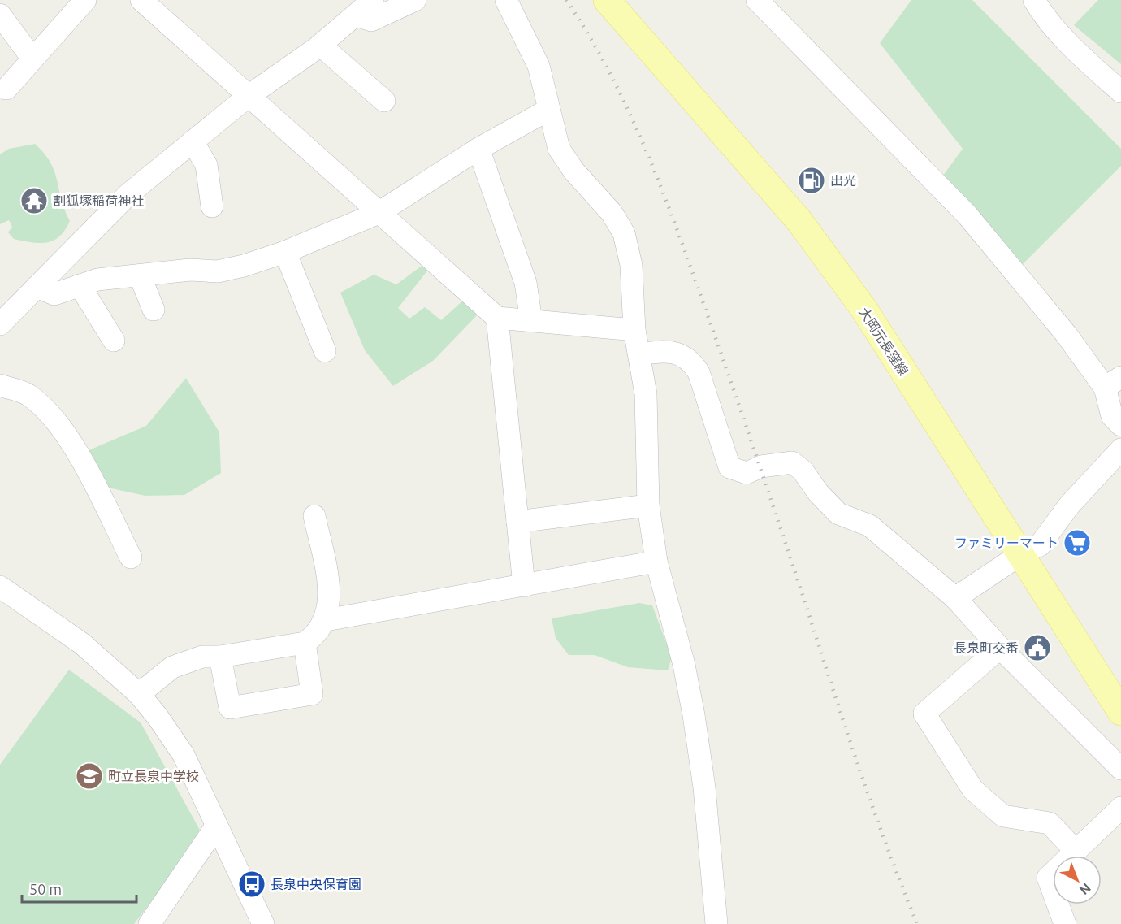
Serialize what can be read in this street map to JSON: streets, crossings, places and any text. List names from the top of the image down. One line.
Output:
{"streets":{"main road":["大岡元長窪線"]},"places":{"fuel station":["出光"],"temple":["割狐塚稲荷神社"],"supermarket":["ファミリーマート"],"public building":["長泉町交番"],"school or university":["町立長泉中学校"],"bus stop":["長泉中央保育園"]},"scale_bar":"50 m","north":"bottom right"}
